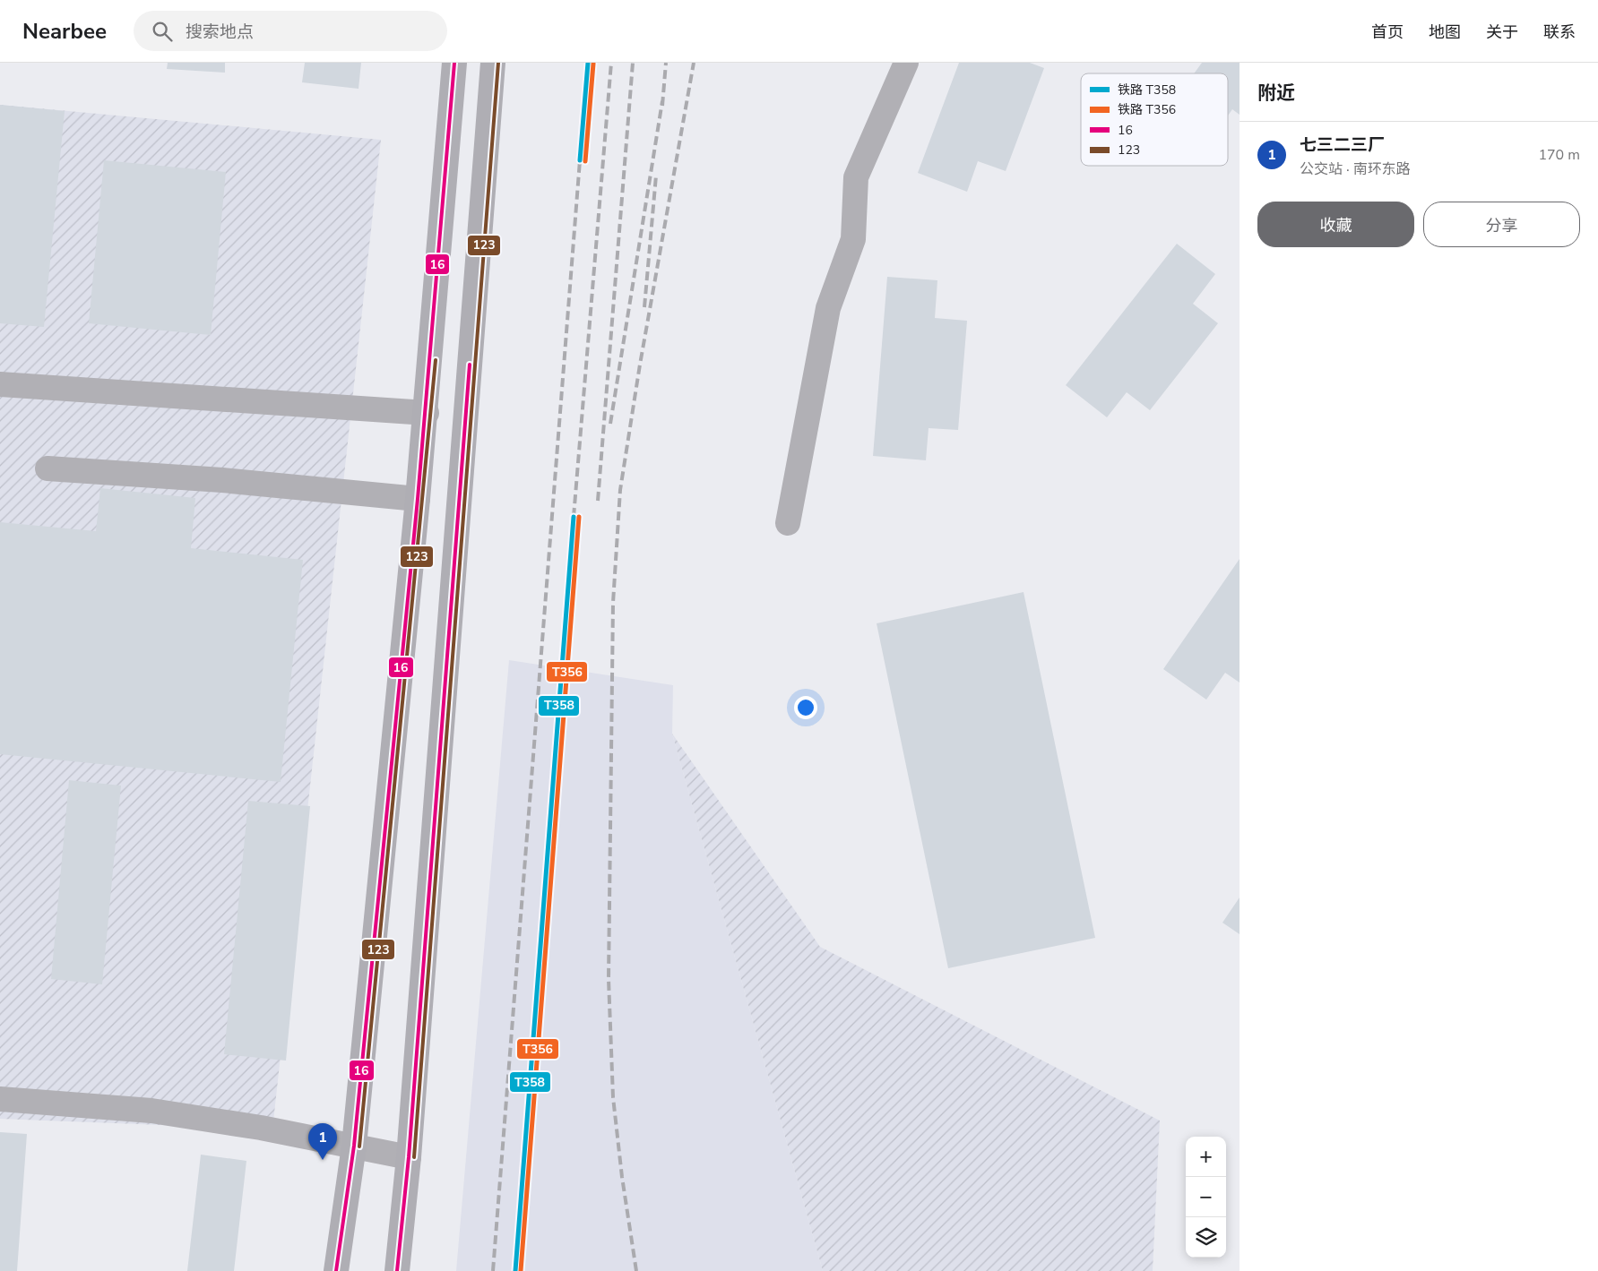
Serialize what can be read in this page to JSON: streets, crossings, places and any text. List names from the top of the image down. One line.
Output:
{"lines":["rail line T358","transit line 16","transit line 123","rail line T356"],"legend":["铁路 T358","铁路 T356","16","123"],"page":{"header":"Nearbee","search":"搜索地点","nav":["首页","地图","关于","联系"],"heading":"附近","list":[{"mark":"1","name":"七三二三厂","note":"公交站 · 南环东路","value":"170 m"}],"buttons":["收藏","分享"],"pins":"1","map_buttons":["+","−"]}}
